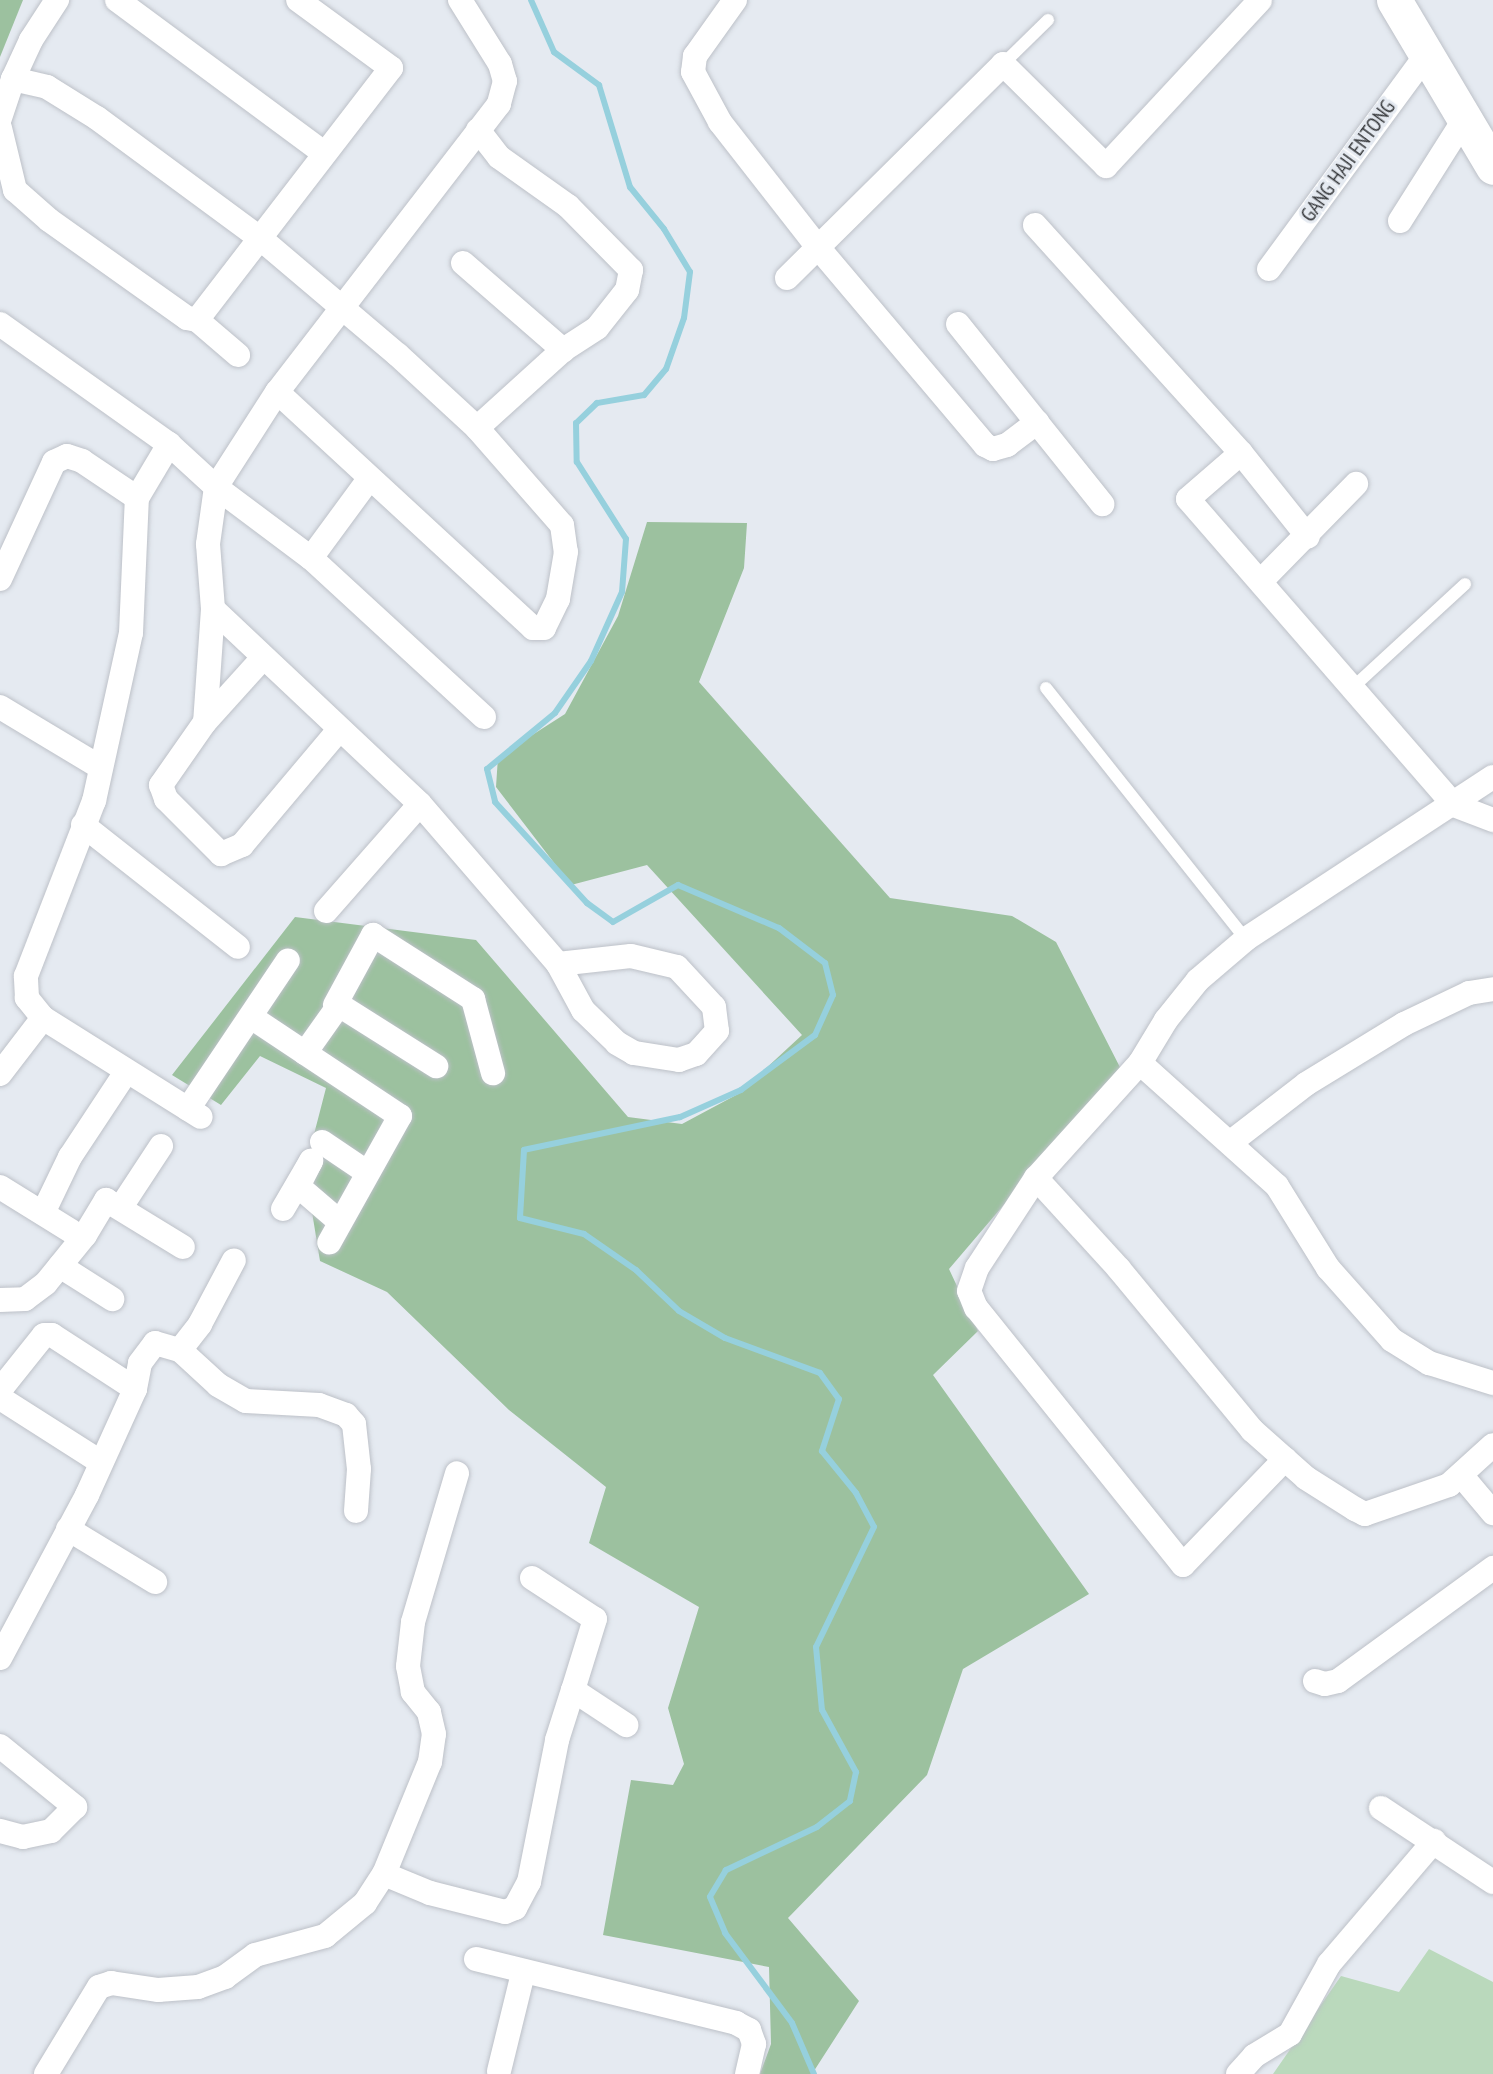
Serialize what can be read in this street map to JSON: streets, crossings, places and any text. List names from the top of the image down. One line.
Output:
{"streets":{"street":["GANG HAJI ENTONG"]}}
